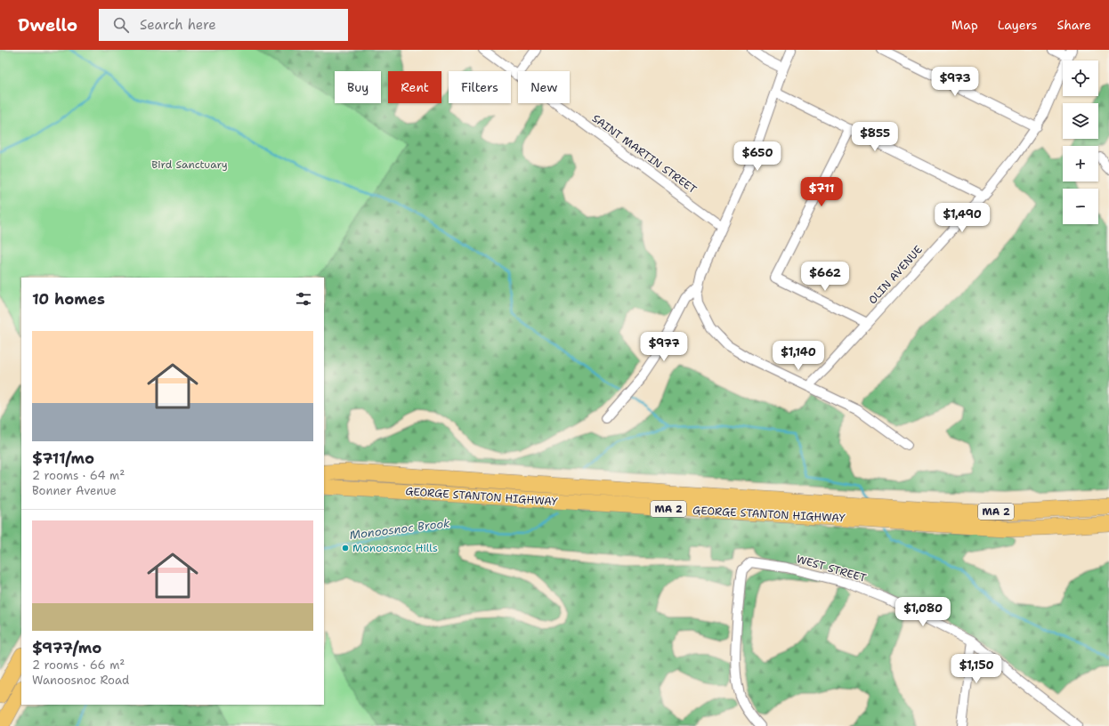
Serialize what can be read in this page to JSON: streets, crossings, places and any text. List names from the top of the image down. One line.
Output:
{"streets":{"highway":["GEORGE STANTON HIGHWAY","MA 2"],"street":["SAINT MARTIN STREET","OLIN AVENUE","WEST STREET"]},"water":["Monoosnoc Brook"],"parks":["Bird Sanctuary"],"places":["Monoosnoc Hills"],"page":{"header":"Dwello","search":"Search here","nav":["Map","Layers","Share"],"map_buttons":["+","−"],"price":["$973","$855","$650","$711","$1,490","$662","$977","$1,140","$1,080","$1,150"],"chip":["Buy","Rent","Filters","New"],"heading":"10 homes","list":[{"name":"$711/mo","note":"2 rooms · 64 m² · Bonner Avenue"},{"name":"$977/mo","note":"2 rooms · 66 m² · Wanoosnoc Road"}]}}
